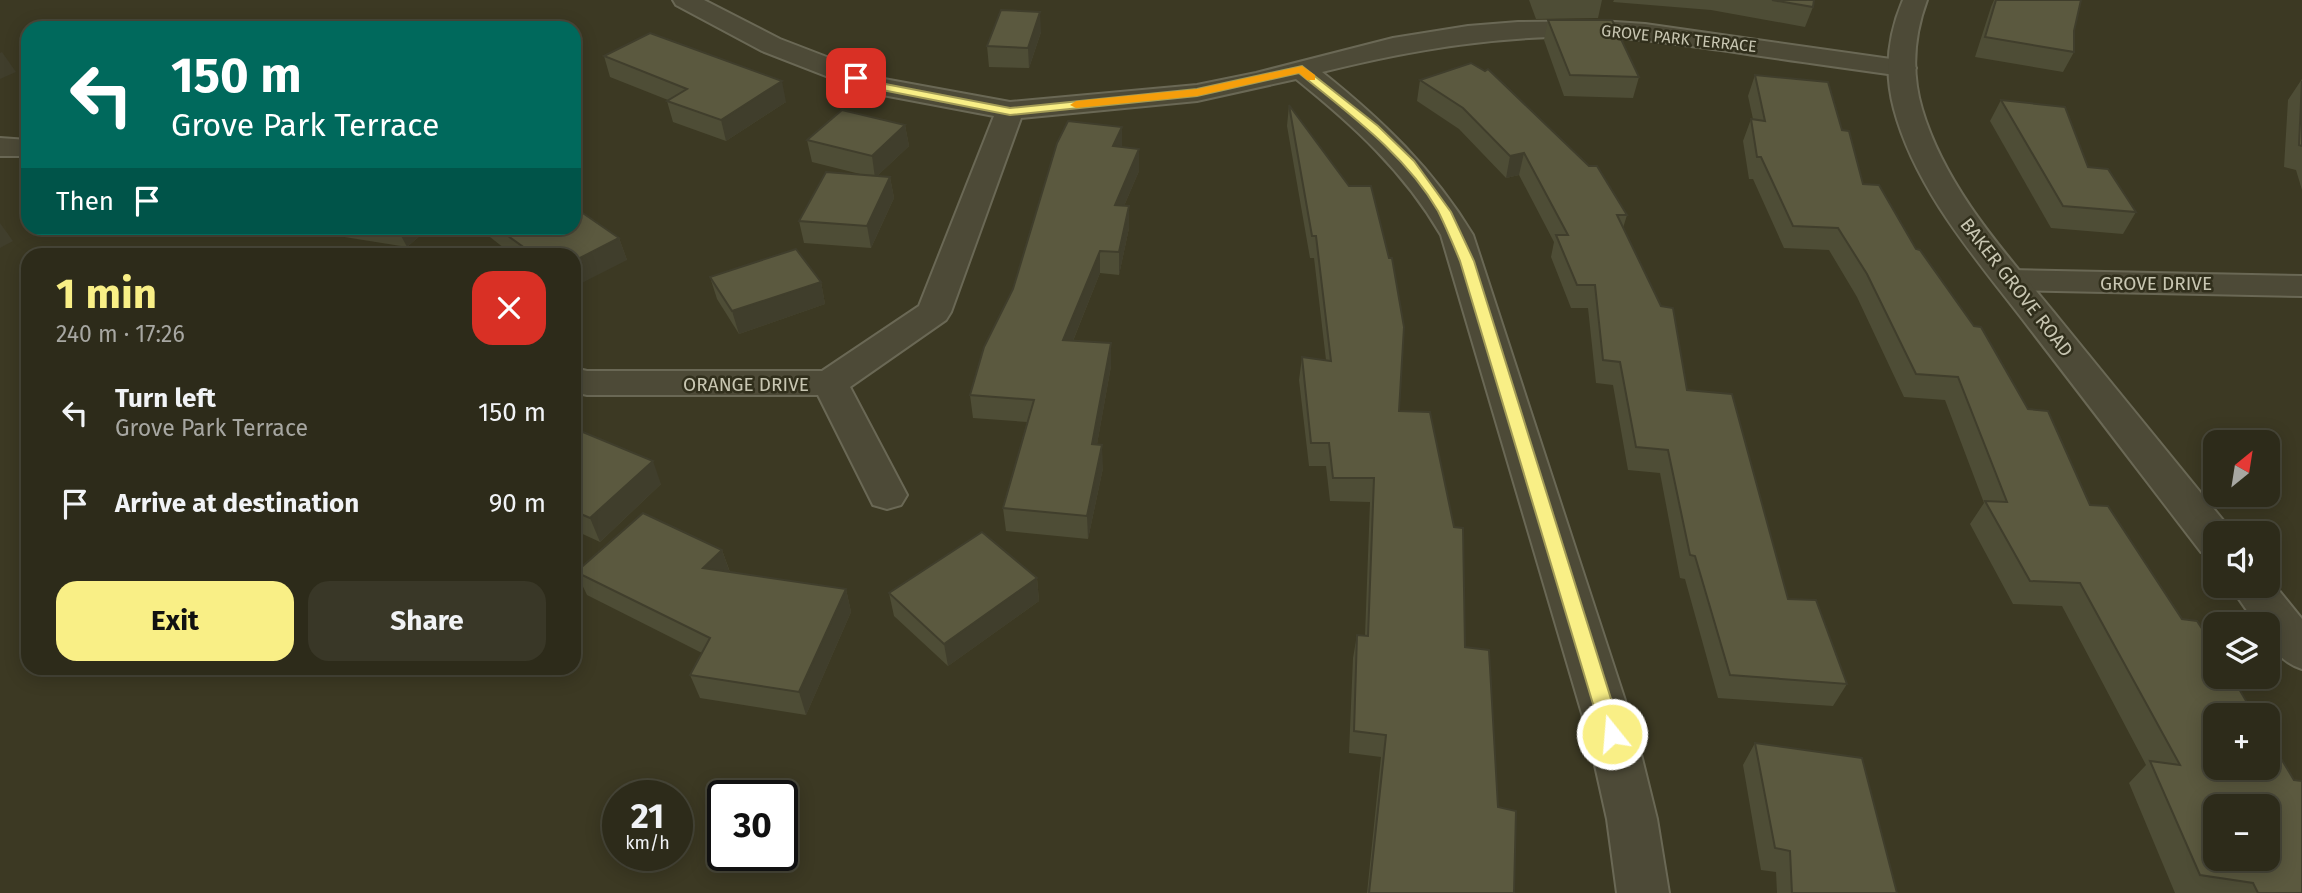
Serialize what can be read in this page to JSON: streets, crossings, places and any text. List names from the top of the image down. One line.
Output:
{"streets":{"street":["GROVE PARK TERRACE","GROVE DRIVE","BAKER GROVE ROAD","ORANGE DRIVE"]},"crossings":[["GROVE PARK TERRACE","BAKER GROVE ROAD"],["GROVE PARK TERRACE","ORANGE DRIVE"],["GROVE DRIVE","BAKER GROVE ROAD"]],"north":"top right","page":{"turn":["150 m","Grove Park Terrace"],"then":"Then","heading":["1 min","240 m · 17:26"],"list":[{"name":"Turn left","note":"Grove Park Terrace","value":"150 m"},{"name":"Arrive at destination","value":"90 m"}],"map_buttons":["+","−"],"buttons":["Exit","Share"],"speed":"21 km/h","limit":"30"}}
